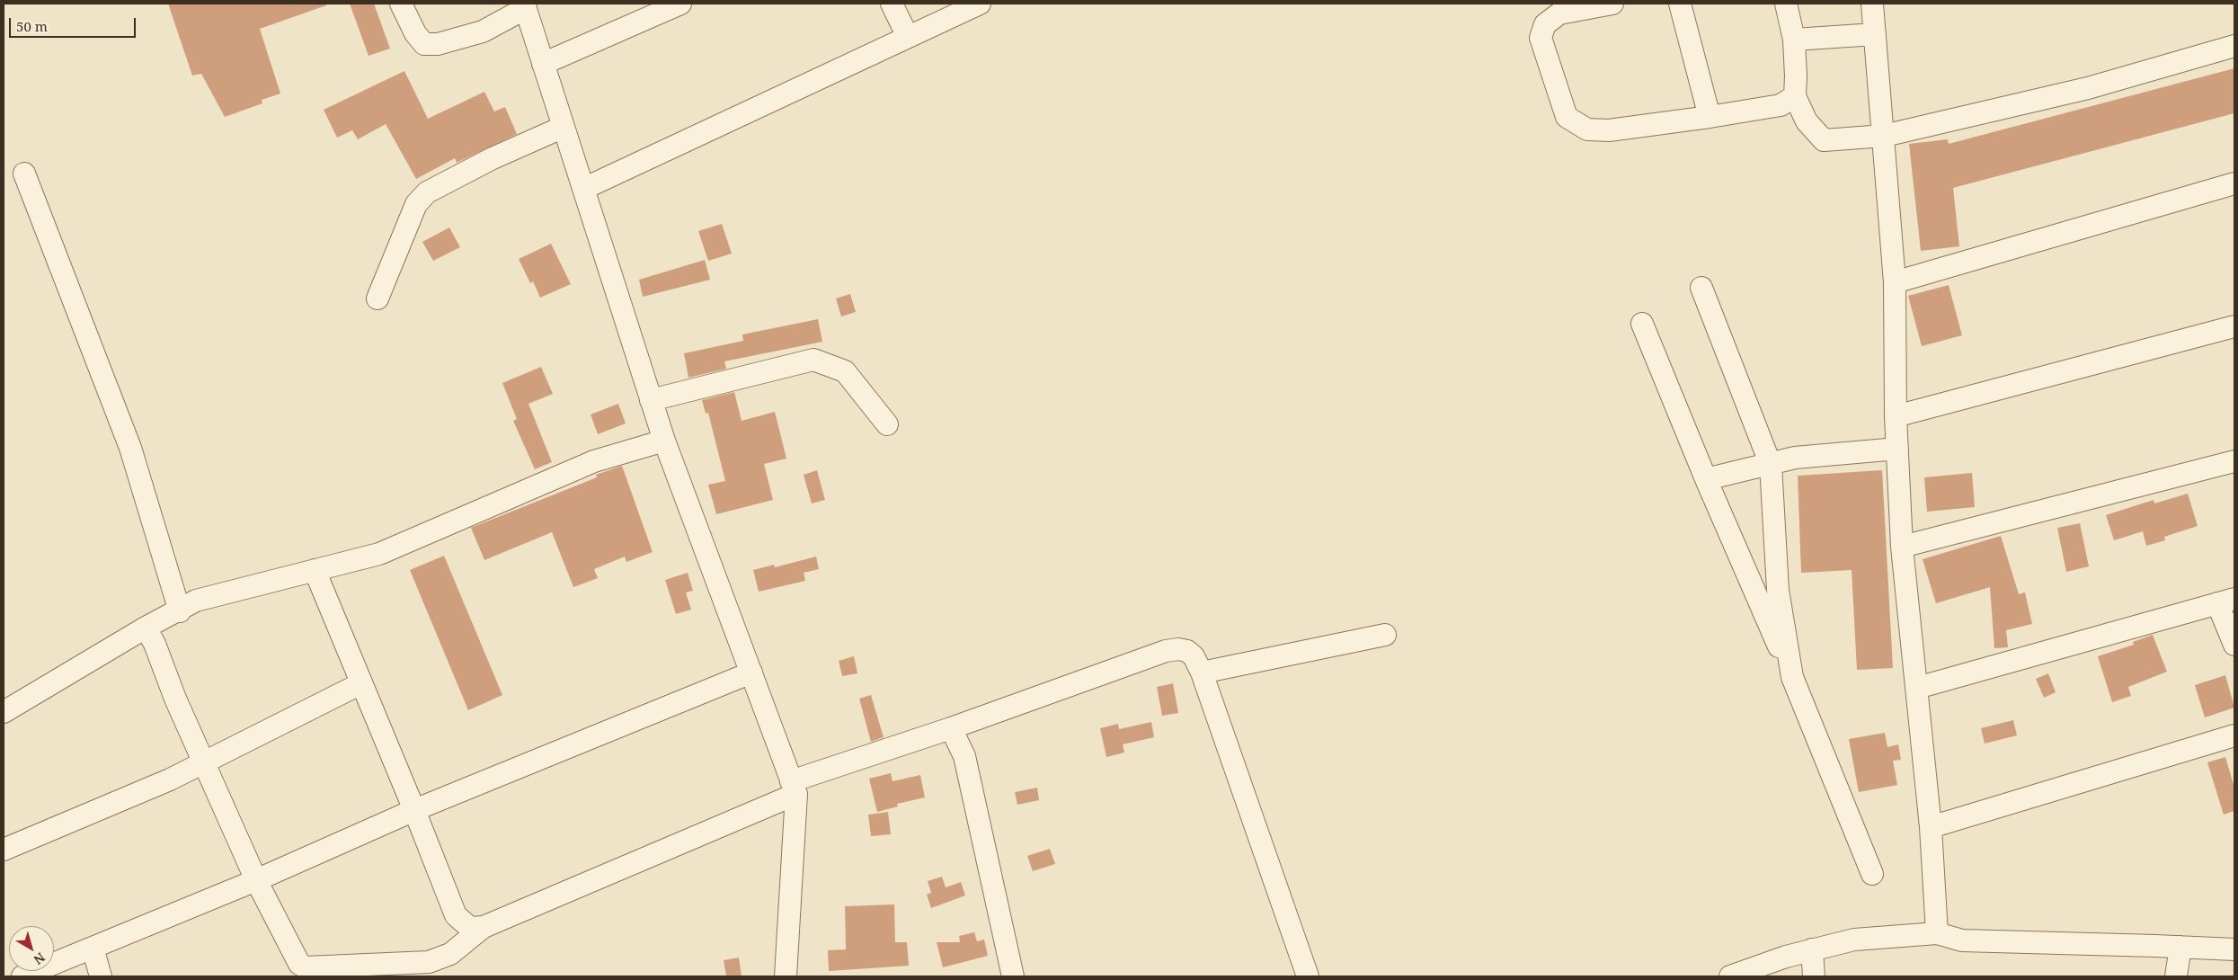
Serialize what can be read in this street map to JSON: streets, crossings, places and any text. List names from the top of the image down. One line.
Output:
{"scale_bar":"50 m","north":"bottom right"}
